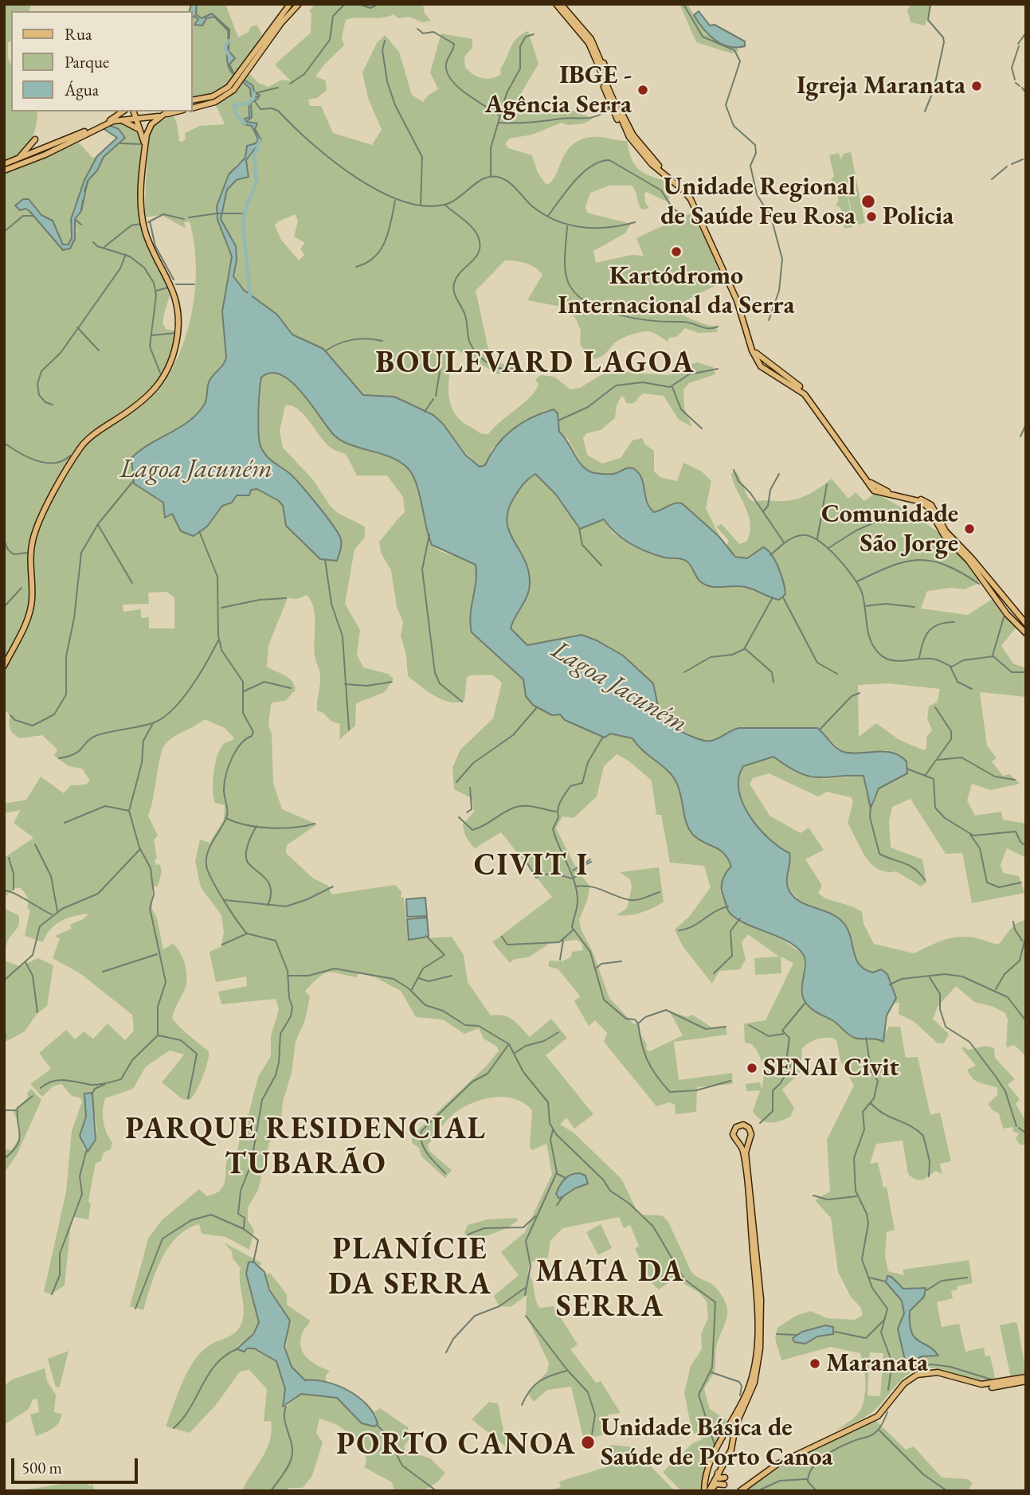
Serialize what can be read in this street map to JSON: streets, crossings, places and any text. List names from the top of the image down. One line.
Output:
{"districts":["BOULEVARD LAGOA","CIVIT I","PARQUE RESIDENCIAL TUBARÃO","PLANÍCIE DA SERRA","MATA DA SERRA","PORTO CANOA"],"water":["Lagoa Jacuném"],"places":["Igreja Maranata","IBGE - Agência Serra","Unidade Regional de Saúde Feu Rosa","Policia","Kartódromo Internacional da Serra","Comunidade São Jorge","SENAI Civit","Maranata","Unidade Básica de Saúde de Porto Canoa"],"legend":["Rua","Parque","Água"],"scale_bar":"500 m"}
